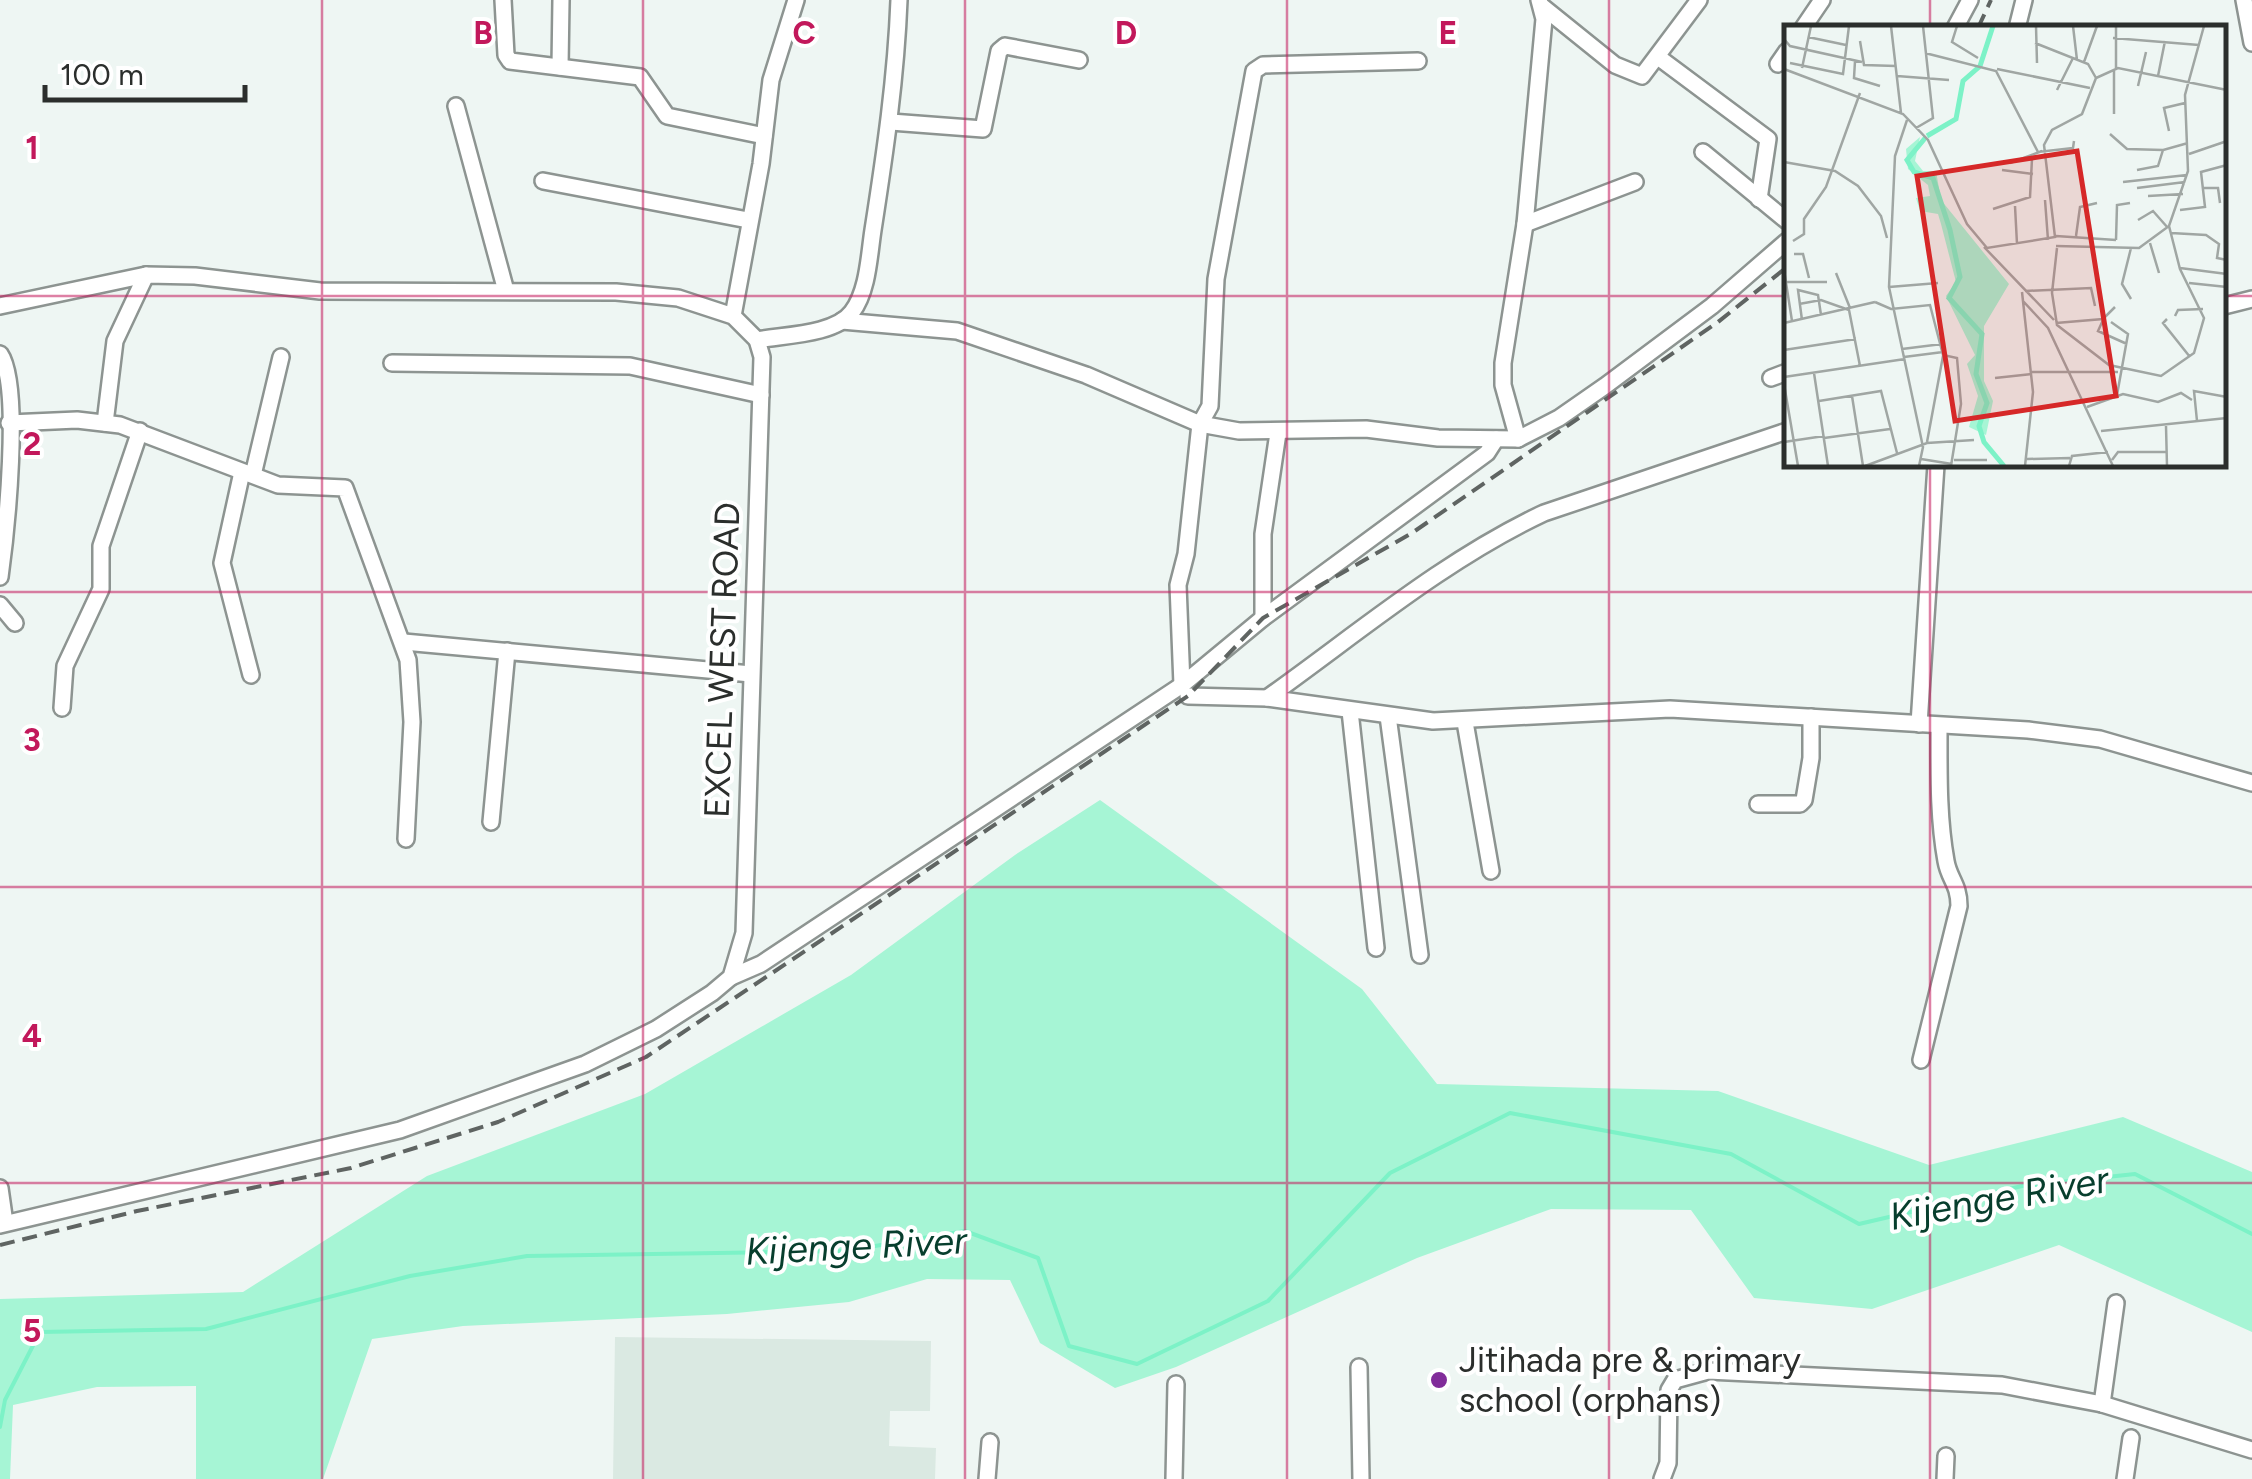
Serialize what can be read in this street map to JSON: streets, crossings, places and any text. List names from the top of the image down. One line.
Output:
{"streets":{"street":["EXCEL WEST ROAD"]},"water":["Kijenge River"],"places":["Jitihada pre & primary school (orphans)"],"scale_bar":"100 m","grid":{"columns":["B","C","D","E"],"rows":["1","2","3","4","5"]}}
